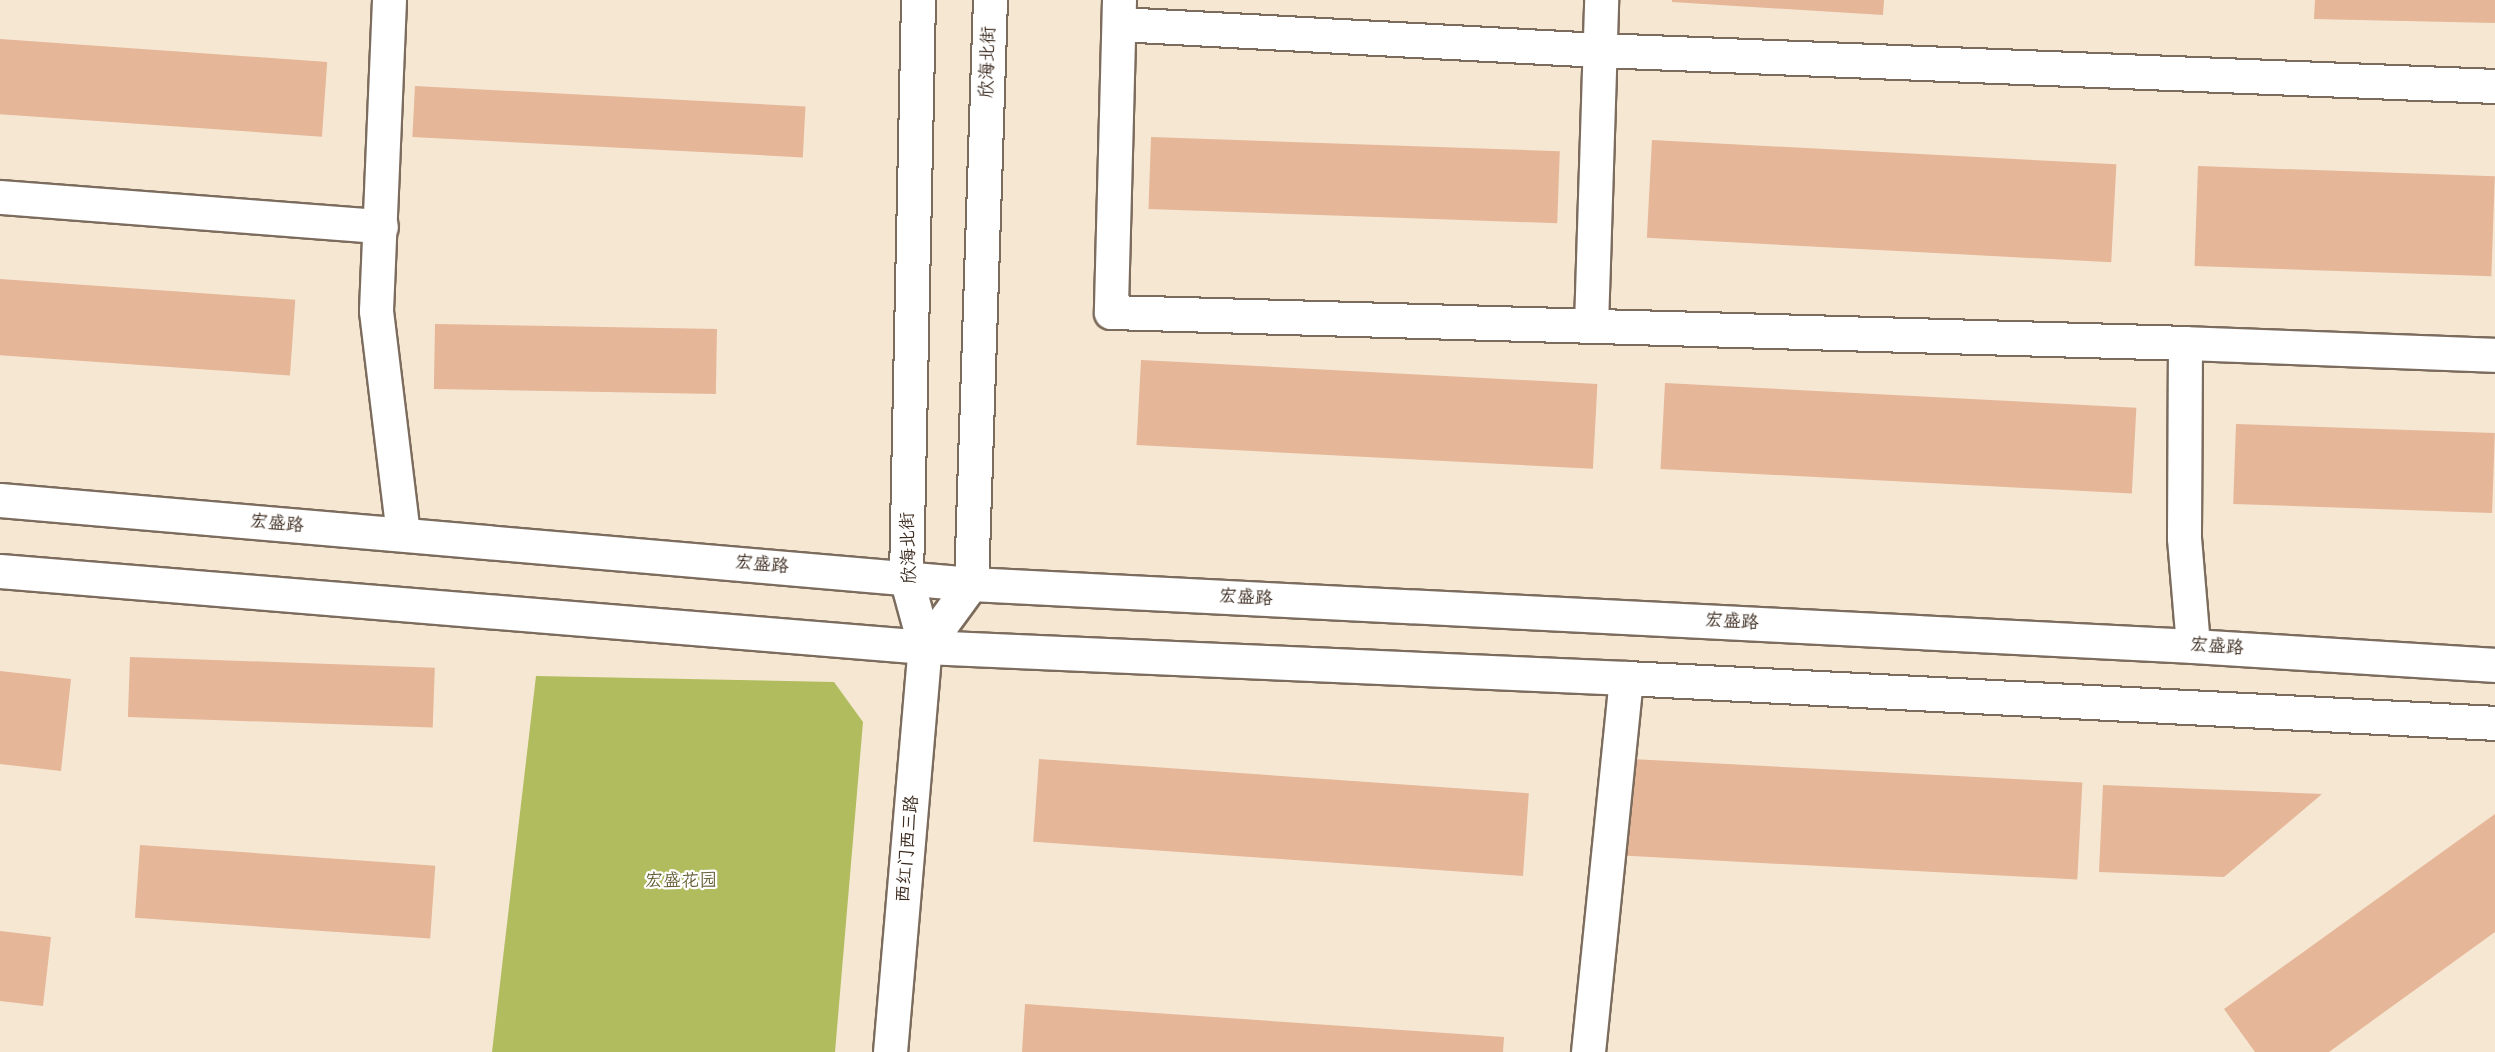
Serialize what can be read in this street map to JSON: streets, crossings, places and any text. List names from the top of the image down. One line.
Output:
{"streets":{"street":["欣海北街","宏盛路","西红门西三路"]},"crossings":[["欣海北街","宏盛路"],["欣海北街","西红门西三路"]],"parks":["宏盛花园"]}
